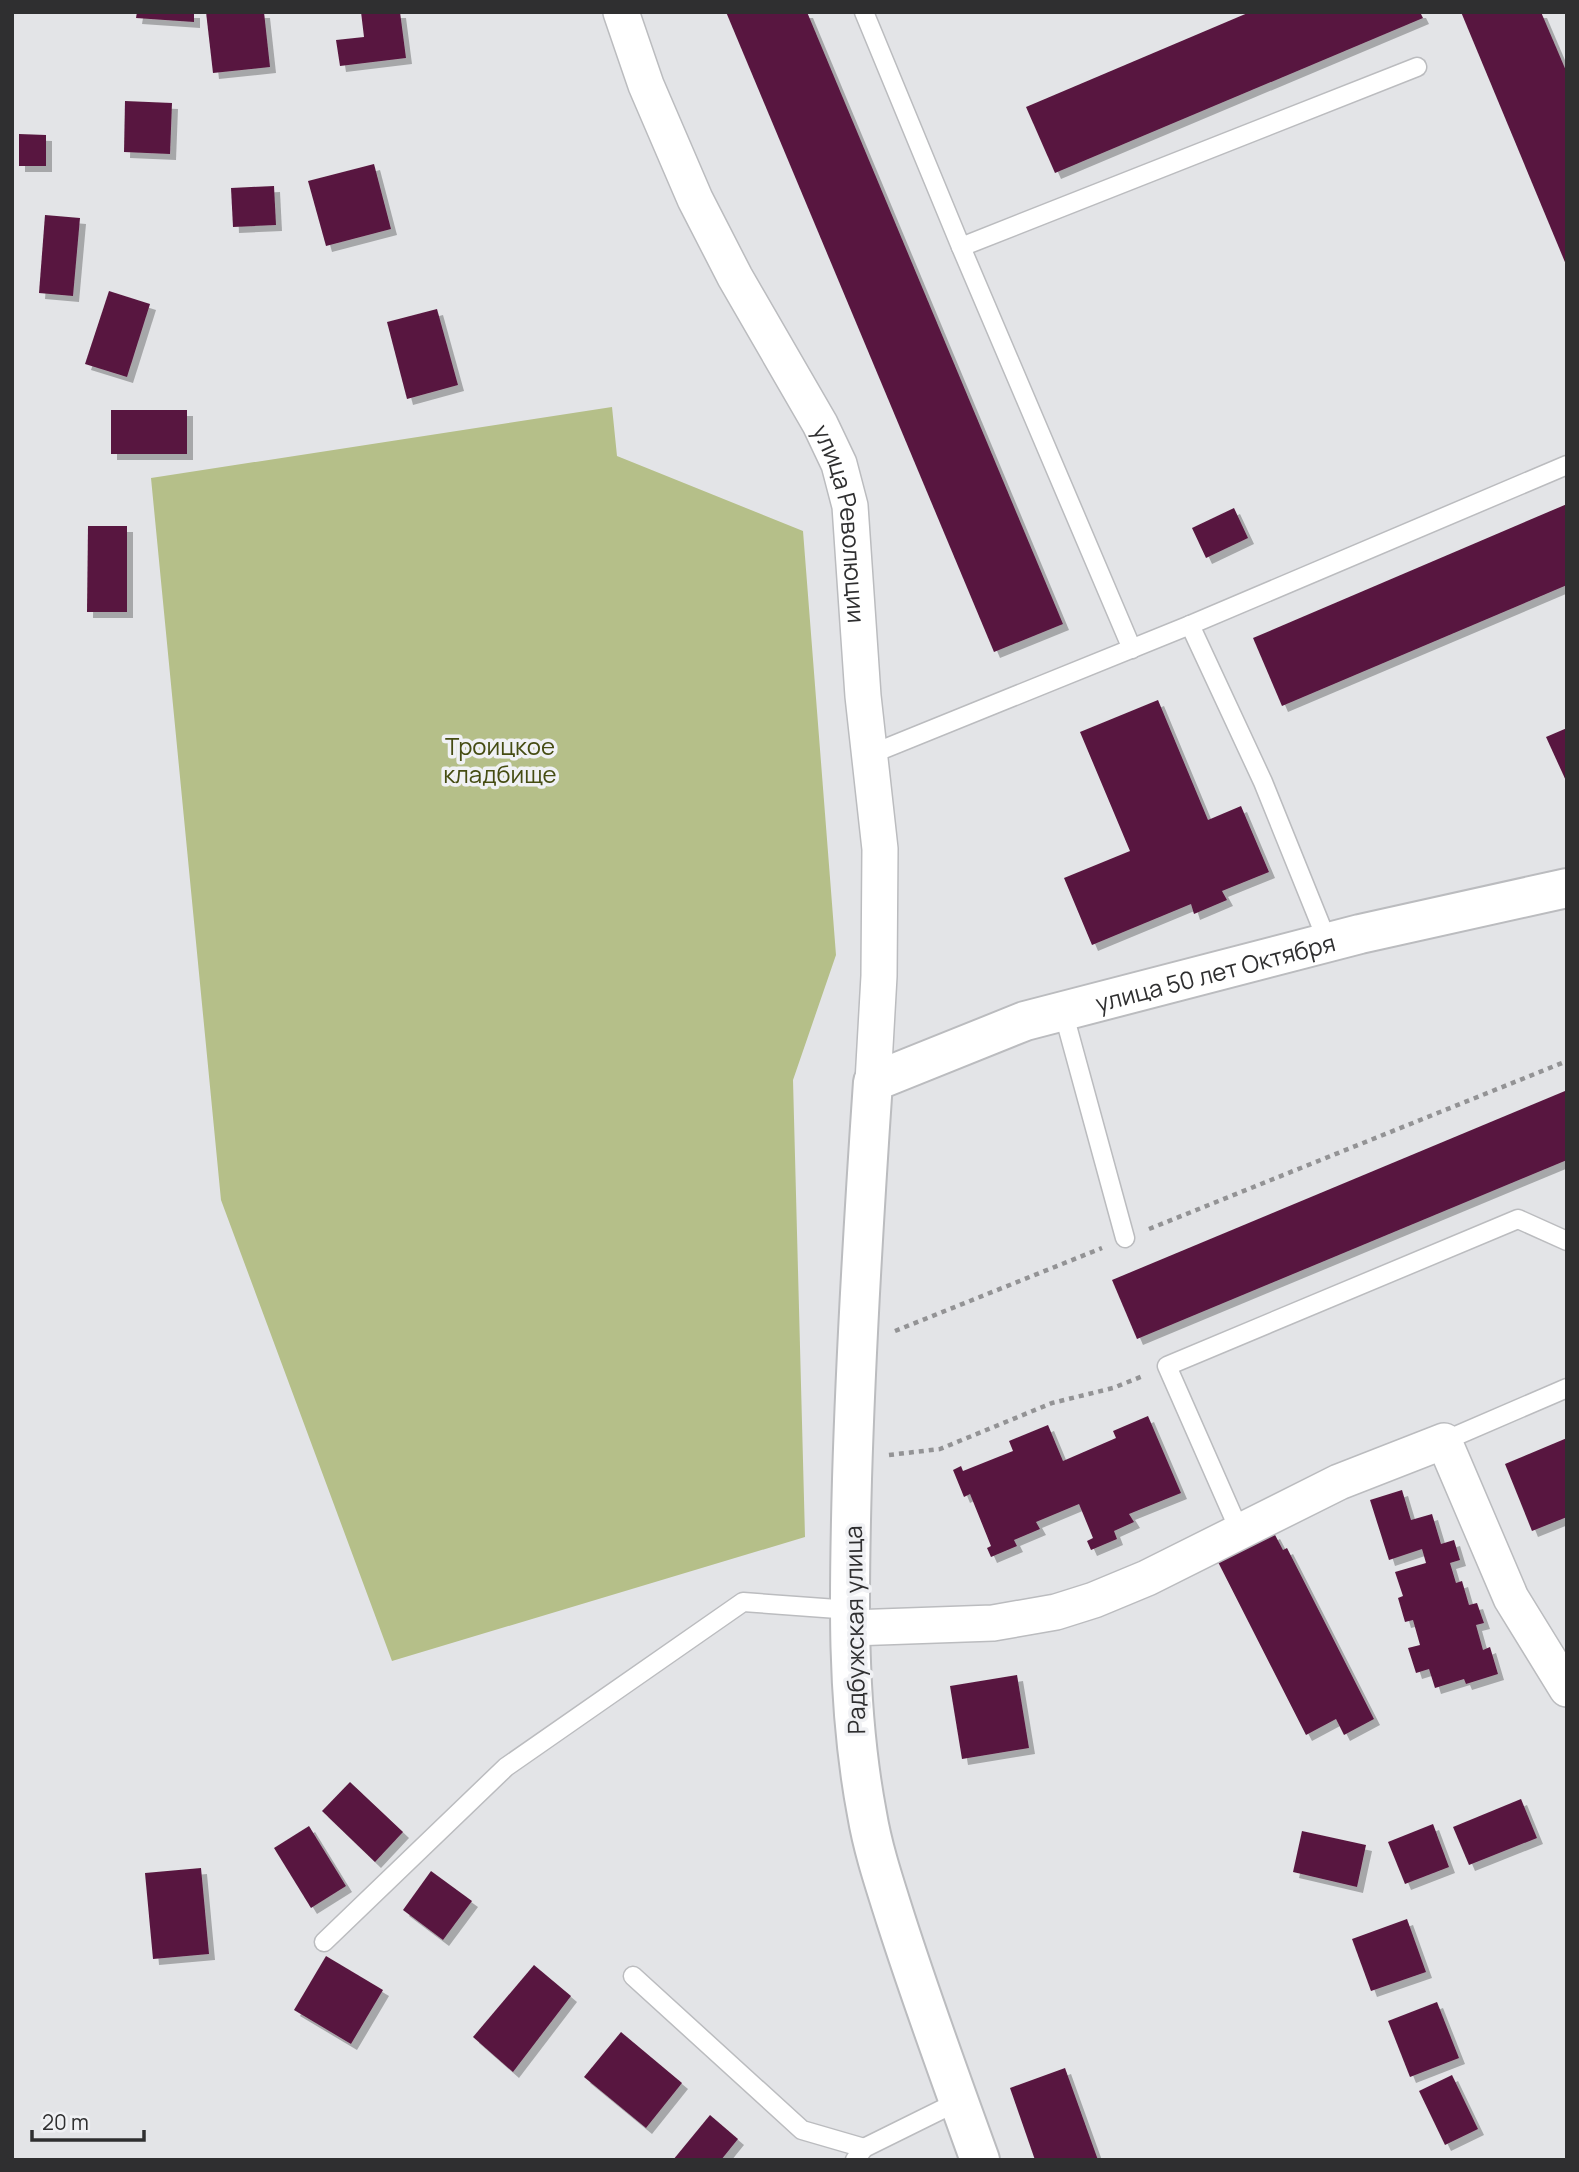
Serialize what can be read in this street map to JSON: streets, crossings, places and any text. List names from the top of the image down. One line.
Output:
{"streets":{"street":["улица Революции","улица 50 лет Октября","Радбужская улица"]},"crossings":[["улица Революции","улица 50 лет Октября"],["улица Революции","Радбужская улица"],["улица 50 лет Октября","Радбужская улица"]],"parks":["Троицкое кладбище"],"scale_bar":"20 m"}
